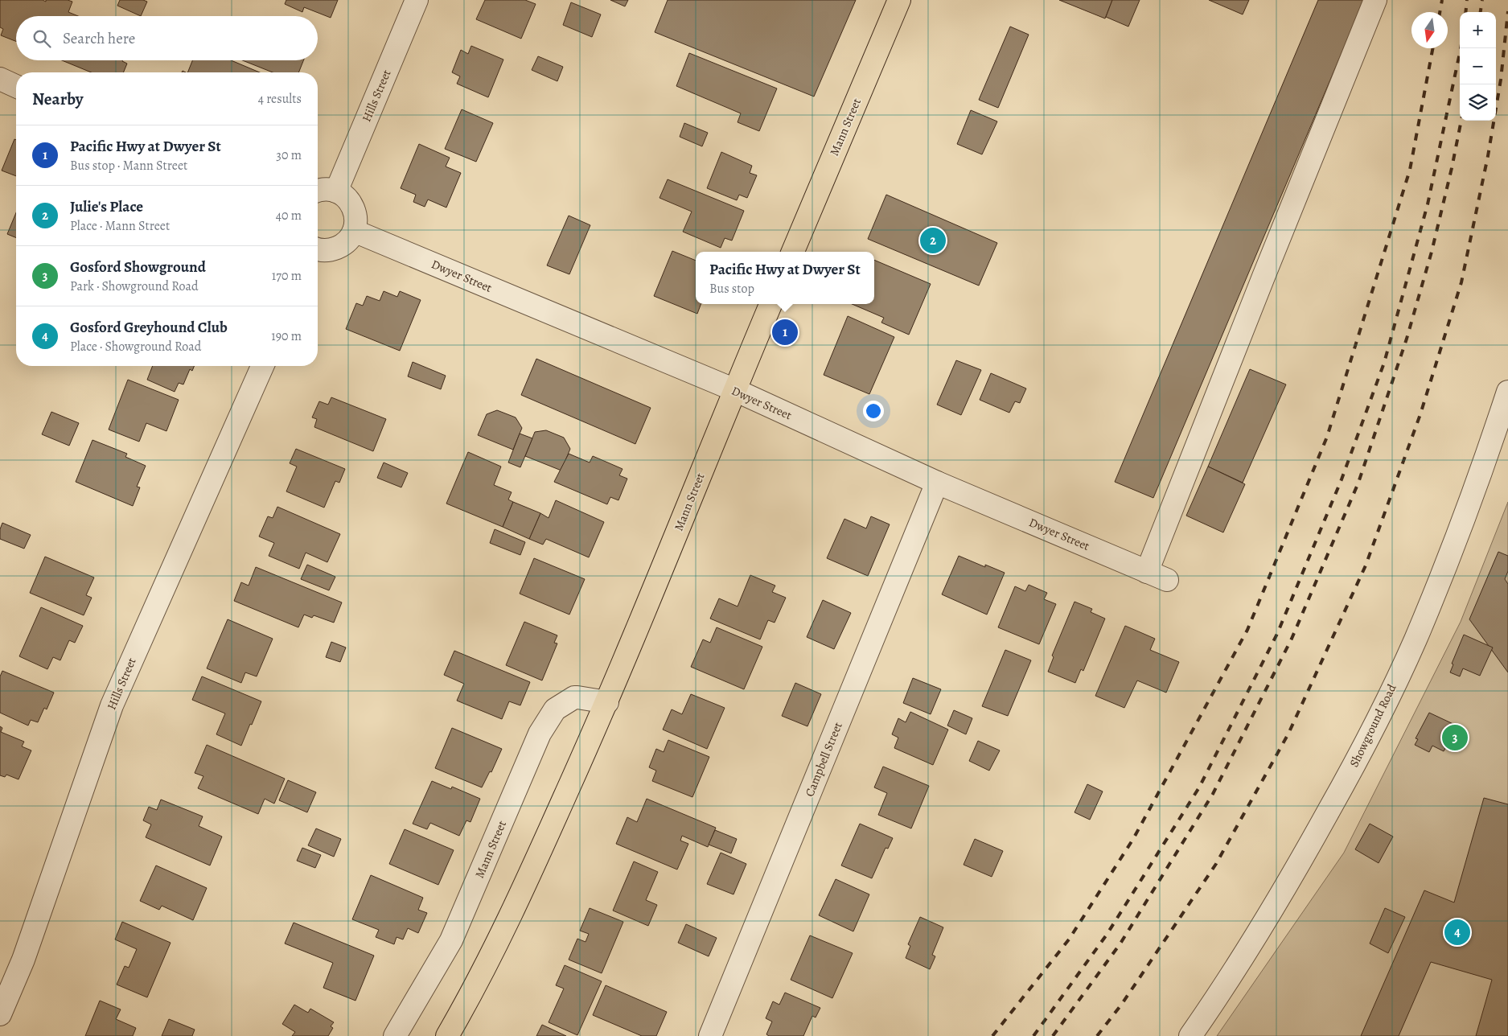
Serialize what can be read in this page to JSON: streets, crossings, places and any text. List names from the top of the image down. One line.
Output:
{"streets":{"main road":["Mann Street"],"street":["Hills Street","Dwyer Street","Showground Road","Campbell Street"]},"crossings":[["Mann Street","Dwyer Street"],["Dwyer Street","Campbell Street"]],"north":"bottom","page":{"map_buttons":["+","−"],"search":"Search here","heading":["Nearby","4 results"],"list":[{"mark":"1","name":"Pacific Hwy at Dwyer St","note":"Bus stop · Mann Street","value":"30 m"},{"mark":"2","name":"Julie's Place","note":"Place · Mann Street","value":"40 m"},{"mark":"3","name":"Gosford Showground","note":"Park · Showground Road","value":"170 m"},{"mark":"4","name":"Gosford Greyhound Club","note":"Place · Showground Road","value":"190 m"}],"pins":["2","1","3","4"],"popup":["Pacific Hwy at Dwyer St","Bus stop"]}}
